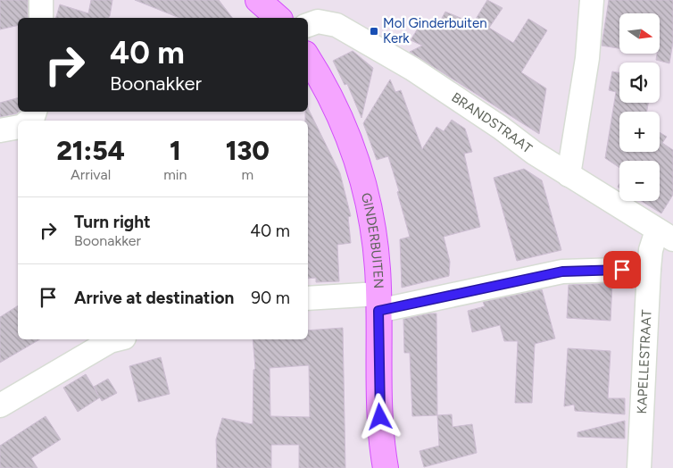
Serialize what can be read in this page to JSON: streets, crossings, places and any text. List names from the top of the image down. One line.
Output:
{"streets":{"main road":["GINDERBUITEN"],"street":["BRANDSTRAAT","KAPELLESTRAAT"]},"crossings":[["BRANDSTRAAT","KAPELLESTRAAT"]],"places":{"transit":["Mol Ginderbuiten Kerk"]},"north":"right","page":{"map_buttons":["+","−"],"turn":["40 m","Boonakker"],"eta":["21:54","Arrival","1","min","130","m"],"list":[{"name":"Turn right","note":"Boonakker","value":"40 m"},{"name":"Arrive at destination","value":"90 m"}]}}
